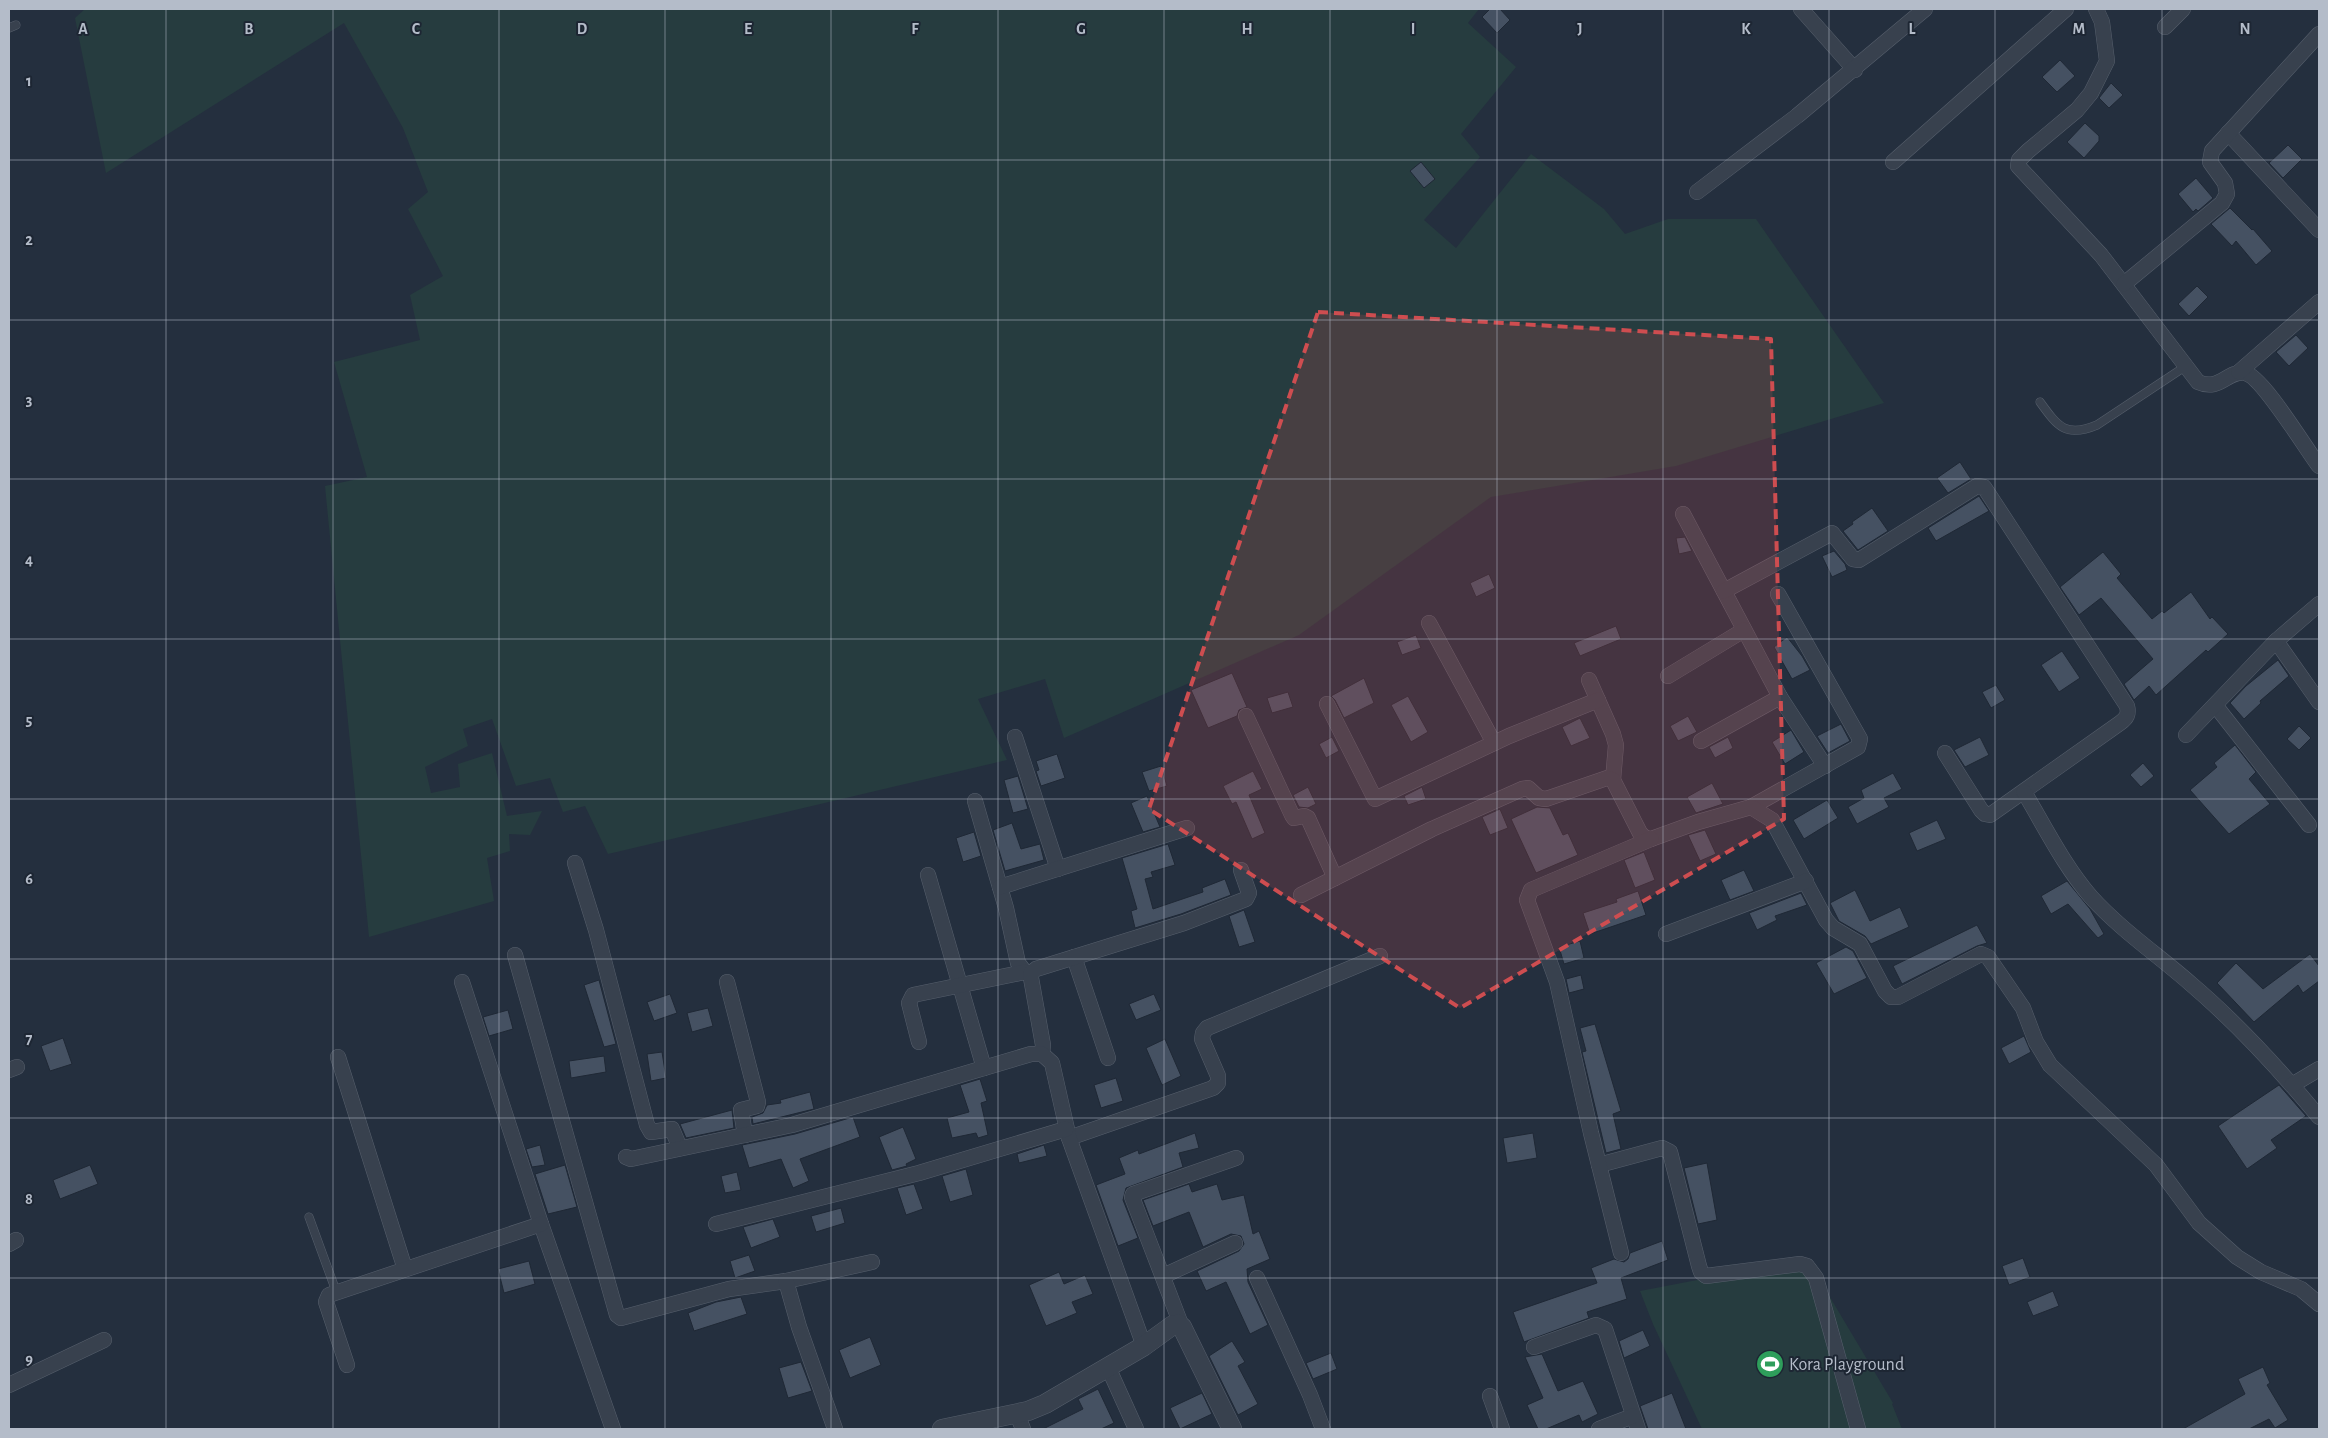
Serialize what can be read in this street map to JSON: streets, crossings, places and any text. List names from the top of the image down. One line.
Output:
{"places":{"sports":["Kora Playground"]},"grid":{"columns":["A","B","C","D","E","F","G","H","I","J","K","L","M","N"],"rows":["1","2","3","4","5","6","7","8","9"]}}
